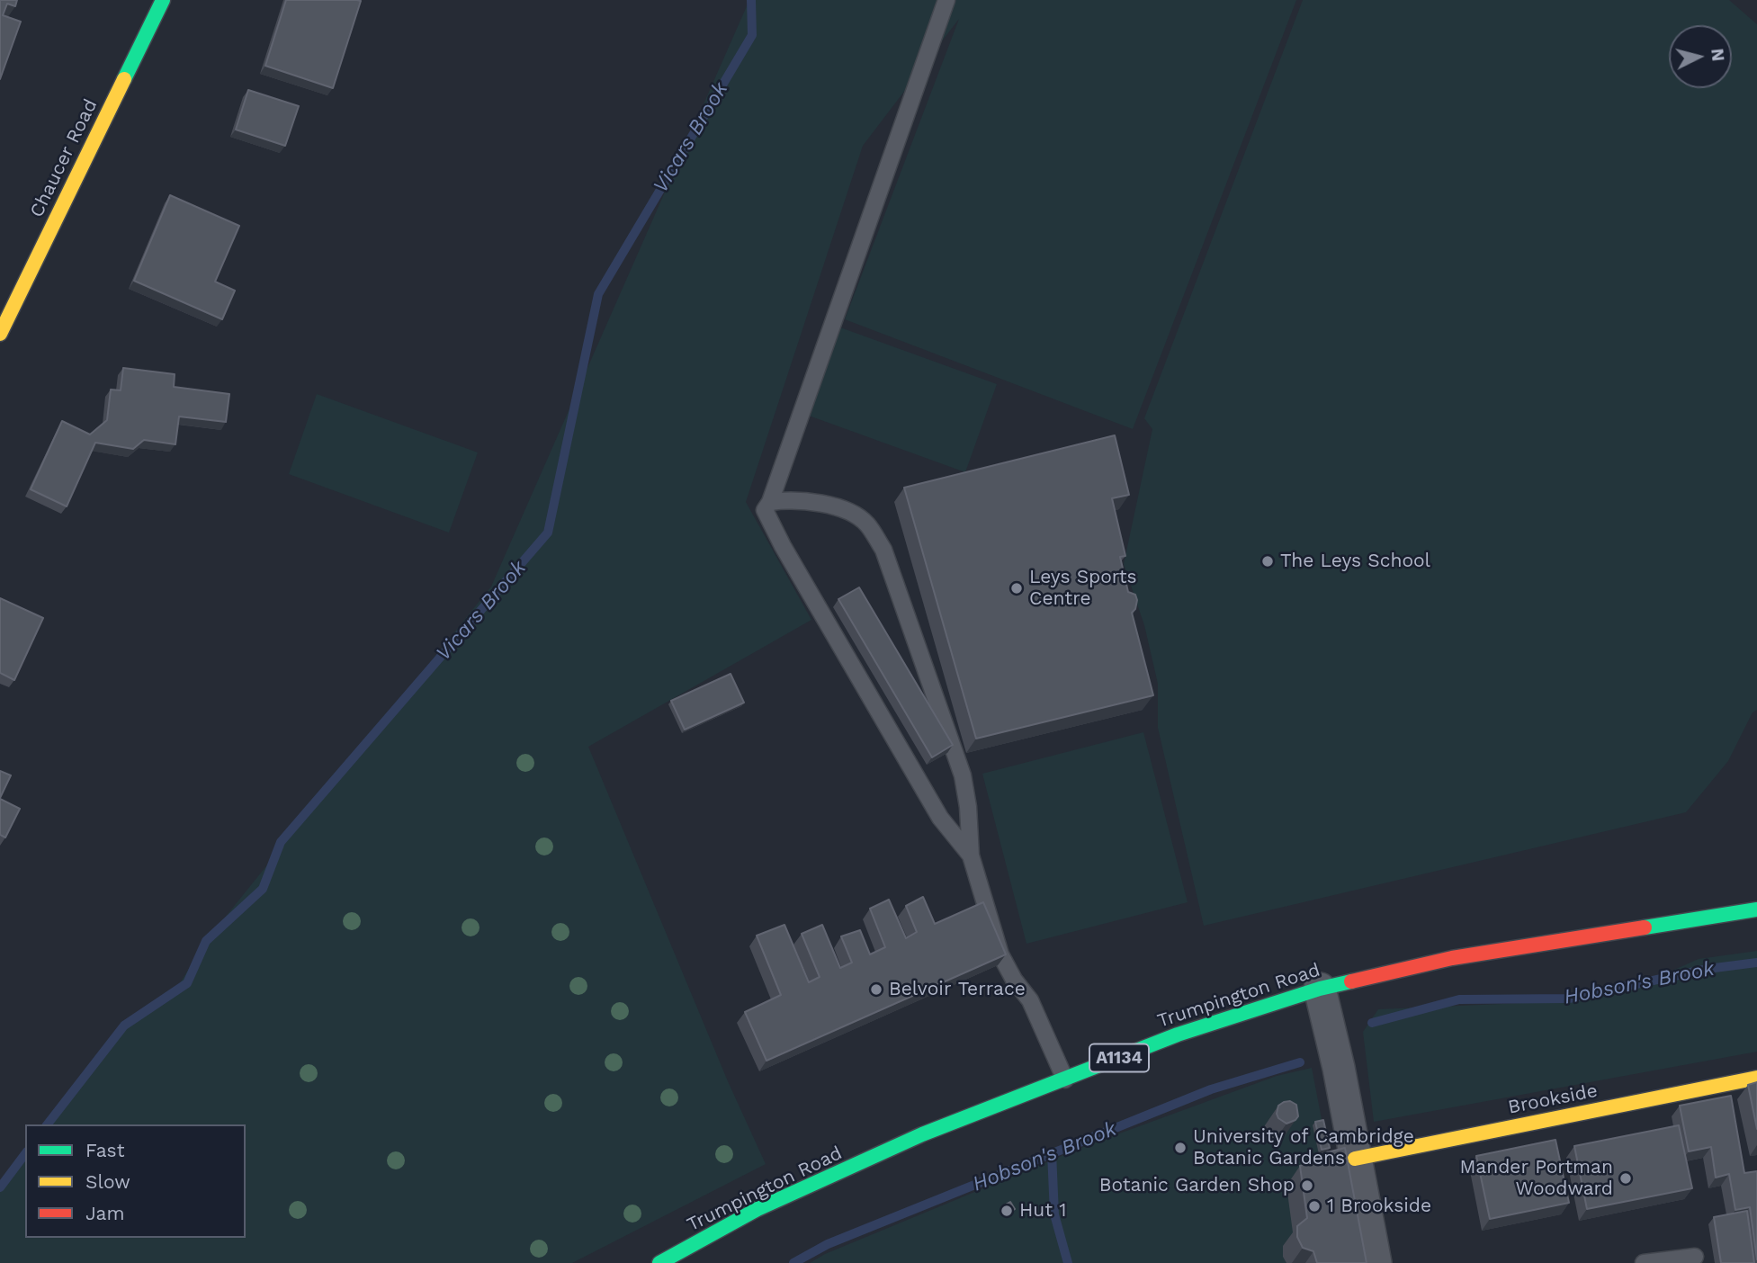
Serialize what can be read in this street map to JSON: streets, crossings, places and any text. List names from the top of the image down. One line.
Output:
{"streets":{"main road":["Chaucer Road","Trumpington Road","A1134","Brookside"]},"water":["Vicars Brook","Hobson's Brook"],"places":["The Leys School","Leys Sports Centre","Belvoir Terrace","University of Cambridge Botanic Gardens","Mander Portman Woodward","Botanic Garden Shop","1 Brookside","Hut 1"],"legend":["Fast","Slow","Jam"],"north":"right"}
